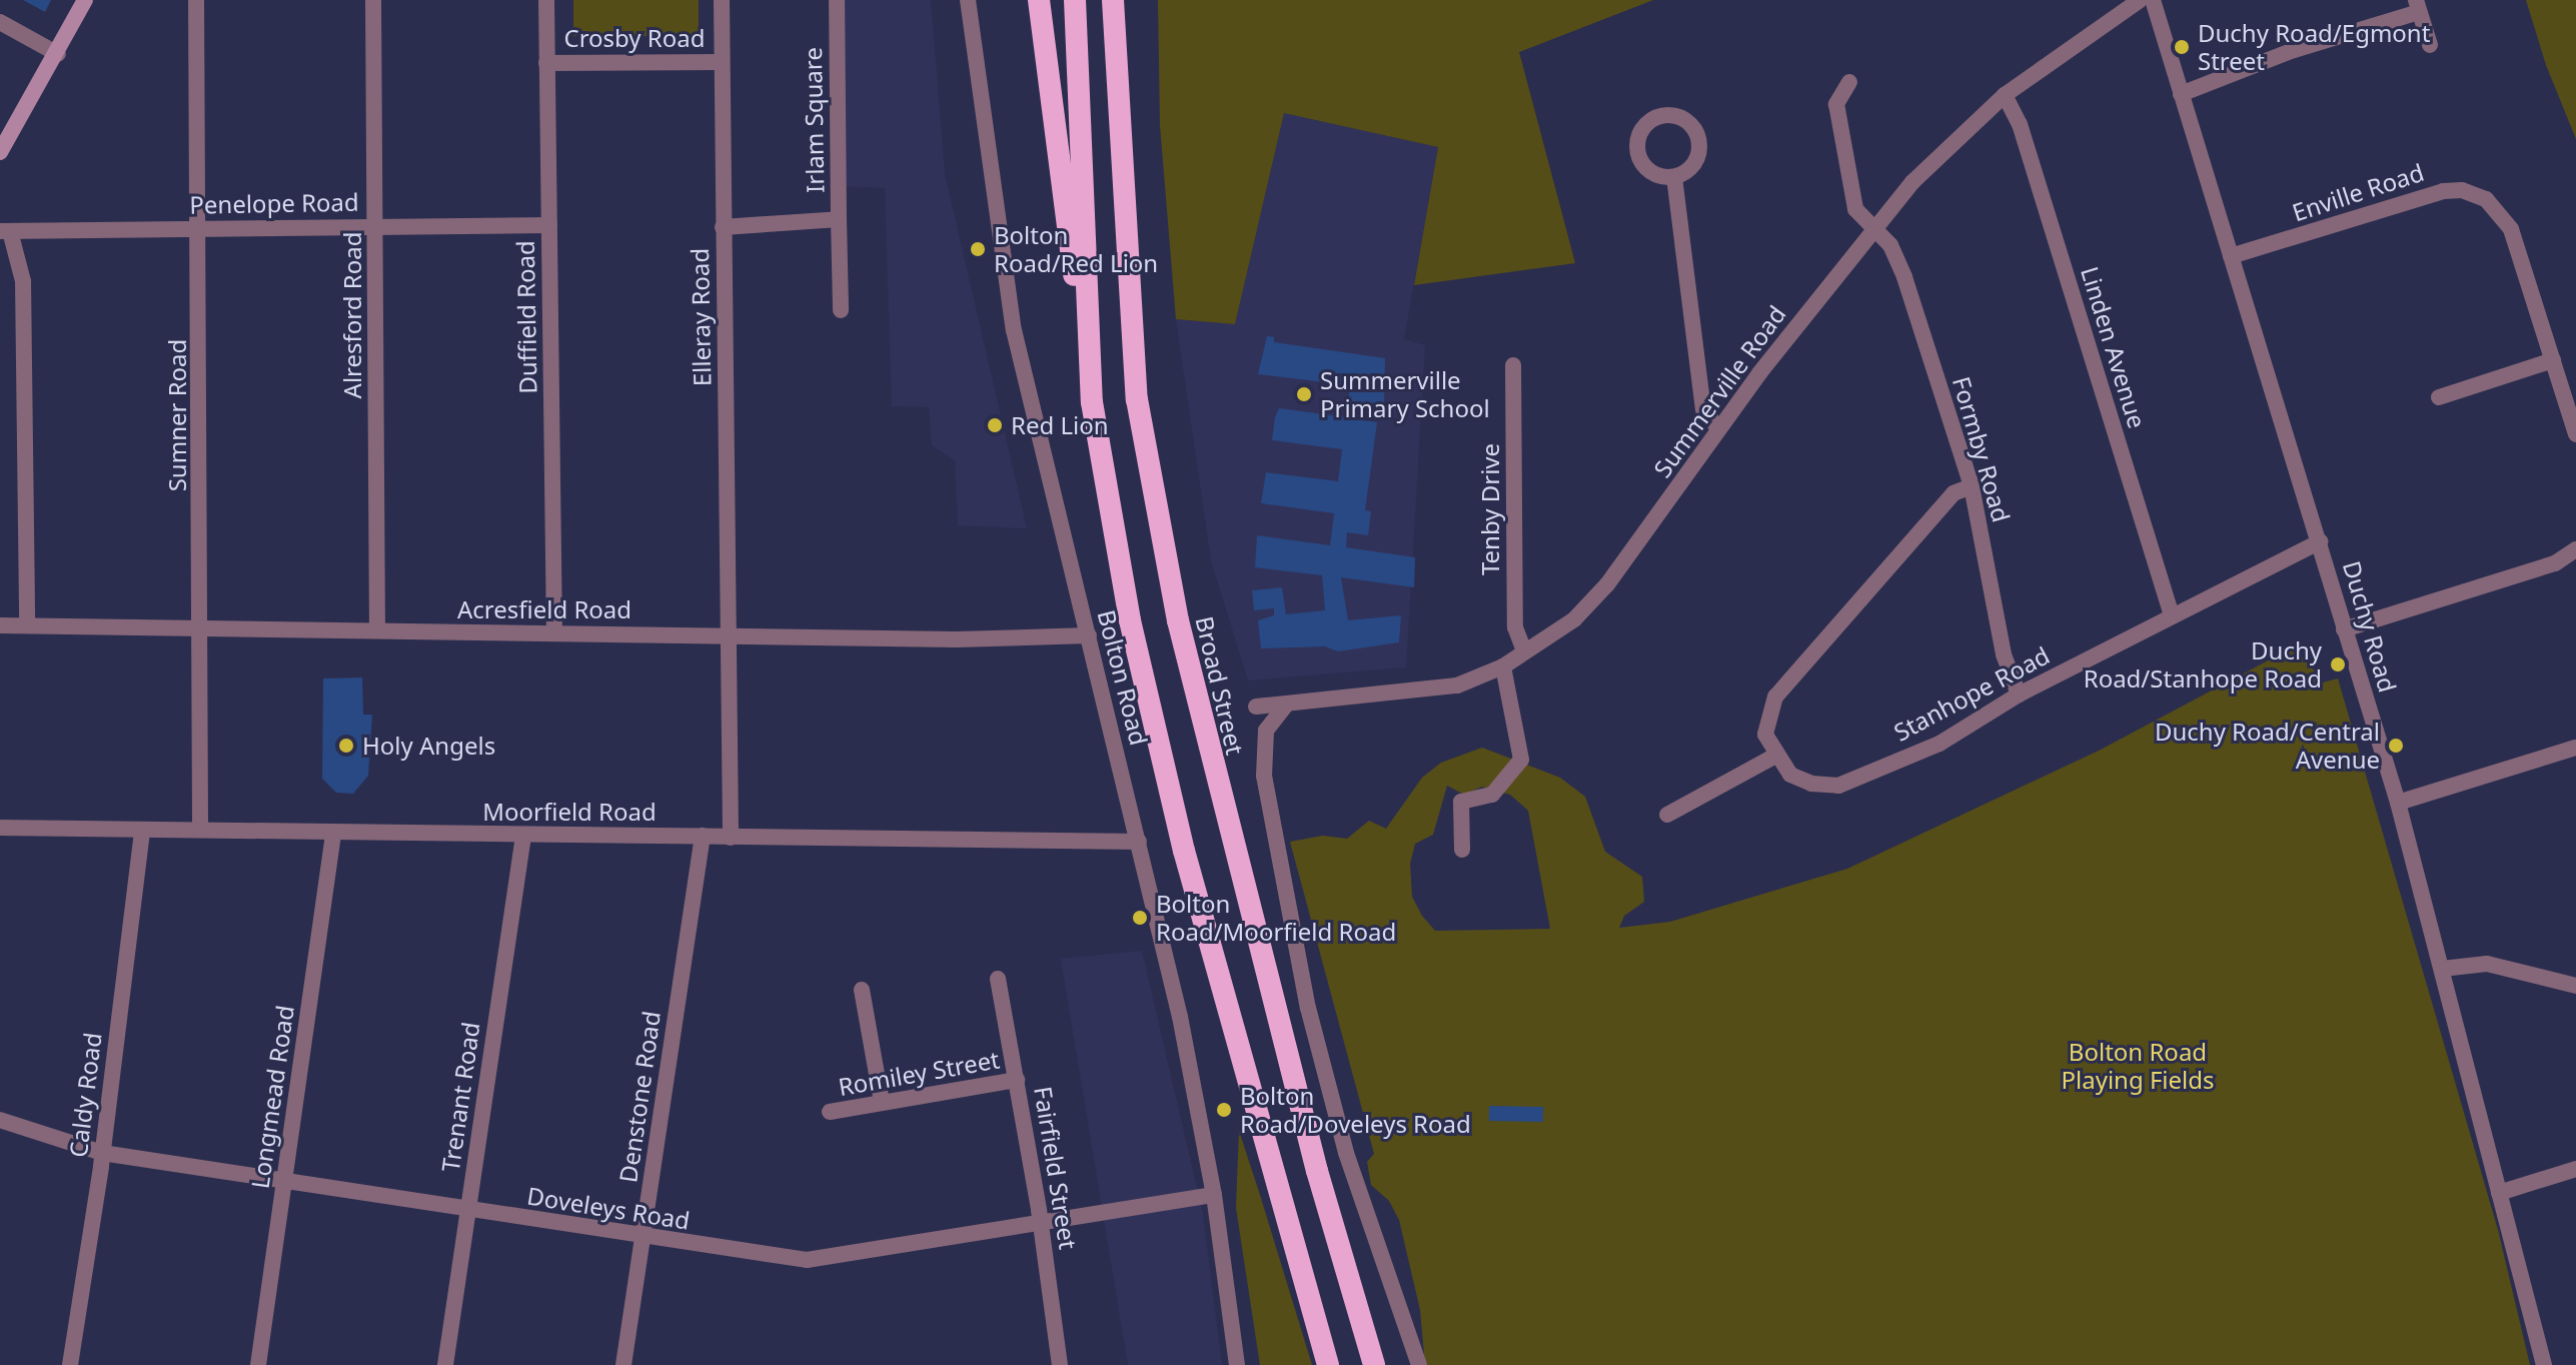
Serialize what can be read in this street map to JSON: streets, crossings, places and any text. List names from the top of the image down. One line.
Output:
{"streets":{"highway":["Broad Street"],"street":["Crosby Road","Irlam Square","Enville Road","Penelope Road","Alresford Road","Duffield Road","Elleray Road","Linden Avenue","Summerville Road","Sumner Road","Formby Road","Tenby Drive","Acresfield Road","Duchy Road","Bolton Road","Stanhope Road","Moorfield Road","Romiley Street","Caldy Road","Longmead Road","Trenant Road","Denstone Road","Fairfield Street","Doveleys Road"]},"crossings":[["Crosby Road","Duffield Road"],["Crosby Road","Elleray Road"],["Irlam Square","Elleray Road"],["Enville Road","Duchy Road"],["Penelope Road","Alresford Road"],["Penelope Road","Duffield Road"],["Penelope Road","Sumner Road"],["Alresford Road","Acresfield Road"],["Duffield Road","Acresfield Road"],["Elleray Road","Acresfield Road"],["Elleray Road","Moorfield Road"],["Linden Avenue","Summerville Road"],["Linden Avenue","Stanhope Road"],["Summerville Road","Formby Road"],["Summerville Road","Tenby Drive"],["Sumner Road","Acresfield Road"],["Sumner Road","Moorfield Road"],["Formby Road","Stanhope Road"],["Acresfield Road","Bolton Road"],["Duchy Road","Stanhope Road"],["Bolton Road","Moorfield Road"],["Bolton Road","Doveleys Road"],["Moorfield Road","Caldy Road"],["Moorfield Road","Longmead Road"],["Moorfield Road","Trenant Road"],["Moorfield Road","Denstone Road"],["Romiley Street","Fairfield Street"],["Caldy Road","Doveleys Road"],["Longmead Road","Doveleys Road"],["Trenant Road","Doveleys Road"],["Denstone Road","Doveleys Road"],["Fairfield Street","Doveleys Road"]],"parks":["Bolton Road Playing Fields"],"places":["Duchy Road/Egmont Street","Bolton Road/Red Lion","Summerville Primary School","Red Lion","Duchy Road/Stanhope Road","Holy Angels","Duchy Road/Central Avenue","Bolton Road/Moorfield Road","Bolton Road/Doveleys Road"]}
